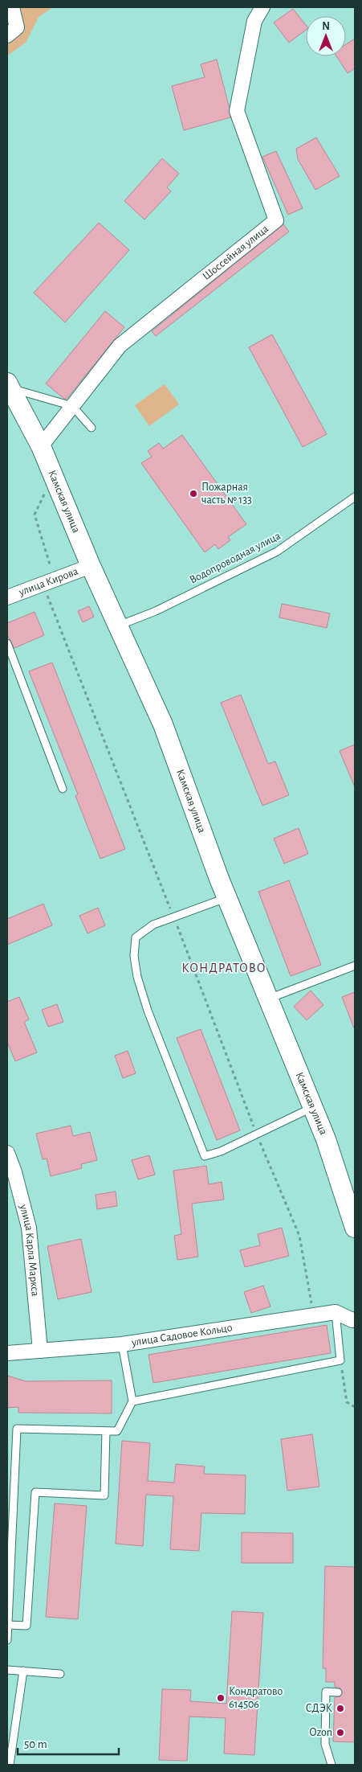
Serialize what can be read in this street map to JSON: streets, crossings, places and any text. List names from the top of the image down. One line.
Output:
{"streets":{"street":["Шоссейная улица","Камская улица","улица Кирова","улица Карла Маркса","улица Садовое Кольцо"],"lane":["Водопроводная улица"]},"crossings":[["Шоссейная улица","Камская улица"],["Камская улица","Водопроводная улица"],["Камская улица","улица Кирова"],["улица Карла Маркса","улица Садовое Кольцо"]],"districts":["КОНДРАТОВО"],"places":["Пожарная часть № 133","Кондратово 614506","СДЭК","Ozon"],"scale_bar":"50 m","north":"top"}
